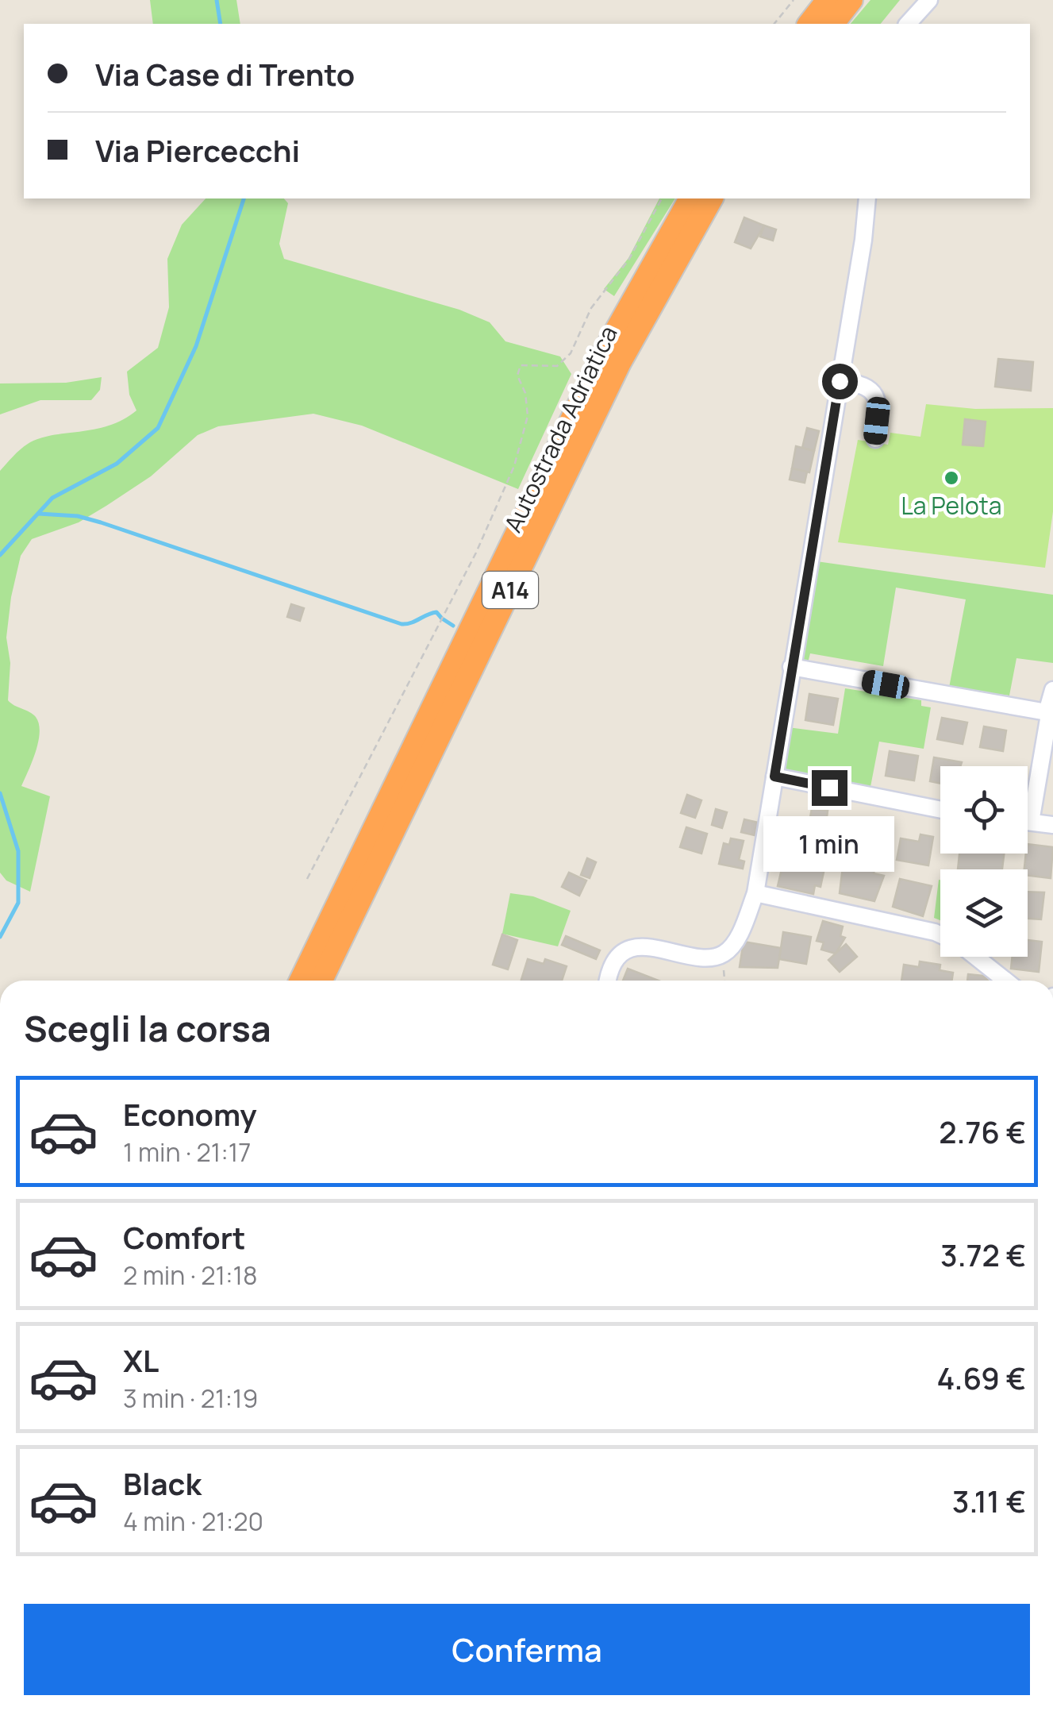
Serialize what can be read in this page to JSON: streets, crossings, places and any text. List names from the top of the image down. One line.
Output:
{"streets":{"highway":["Autostrada Adriatica","A14"]},"places":["La Pelota"],"page":{"banner":["Via Case di Trento","Via Piercecchi"],"bubble":"1 min","heading":"Scegli la corsa","list":[{"name":"Economy","note":"1 min · 21:17","value":"2.76 €"},{"name":"Comfort","note":"2 min · 21:18","value":"3.72 €"},{"name":"XL","note":"3 min · 21:19","value":"4.69 €"},{"name":"Black","note":"4 min · 21:20","value":"3.11 €"}],"buttons":"Conferma"}}
